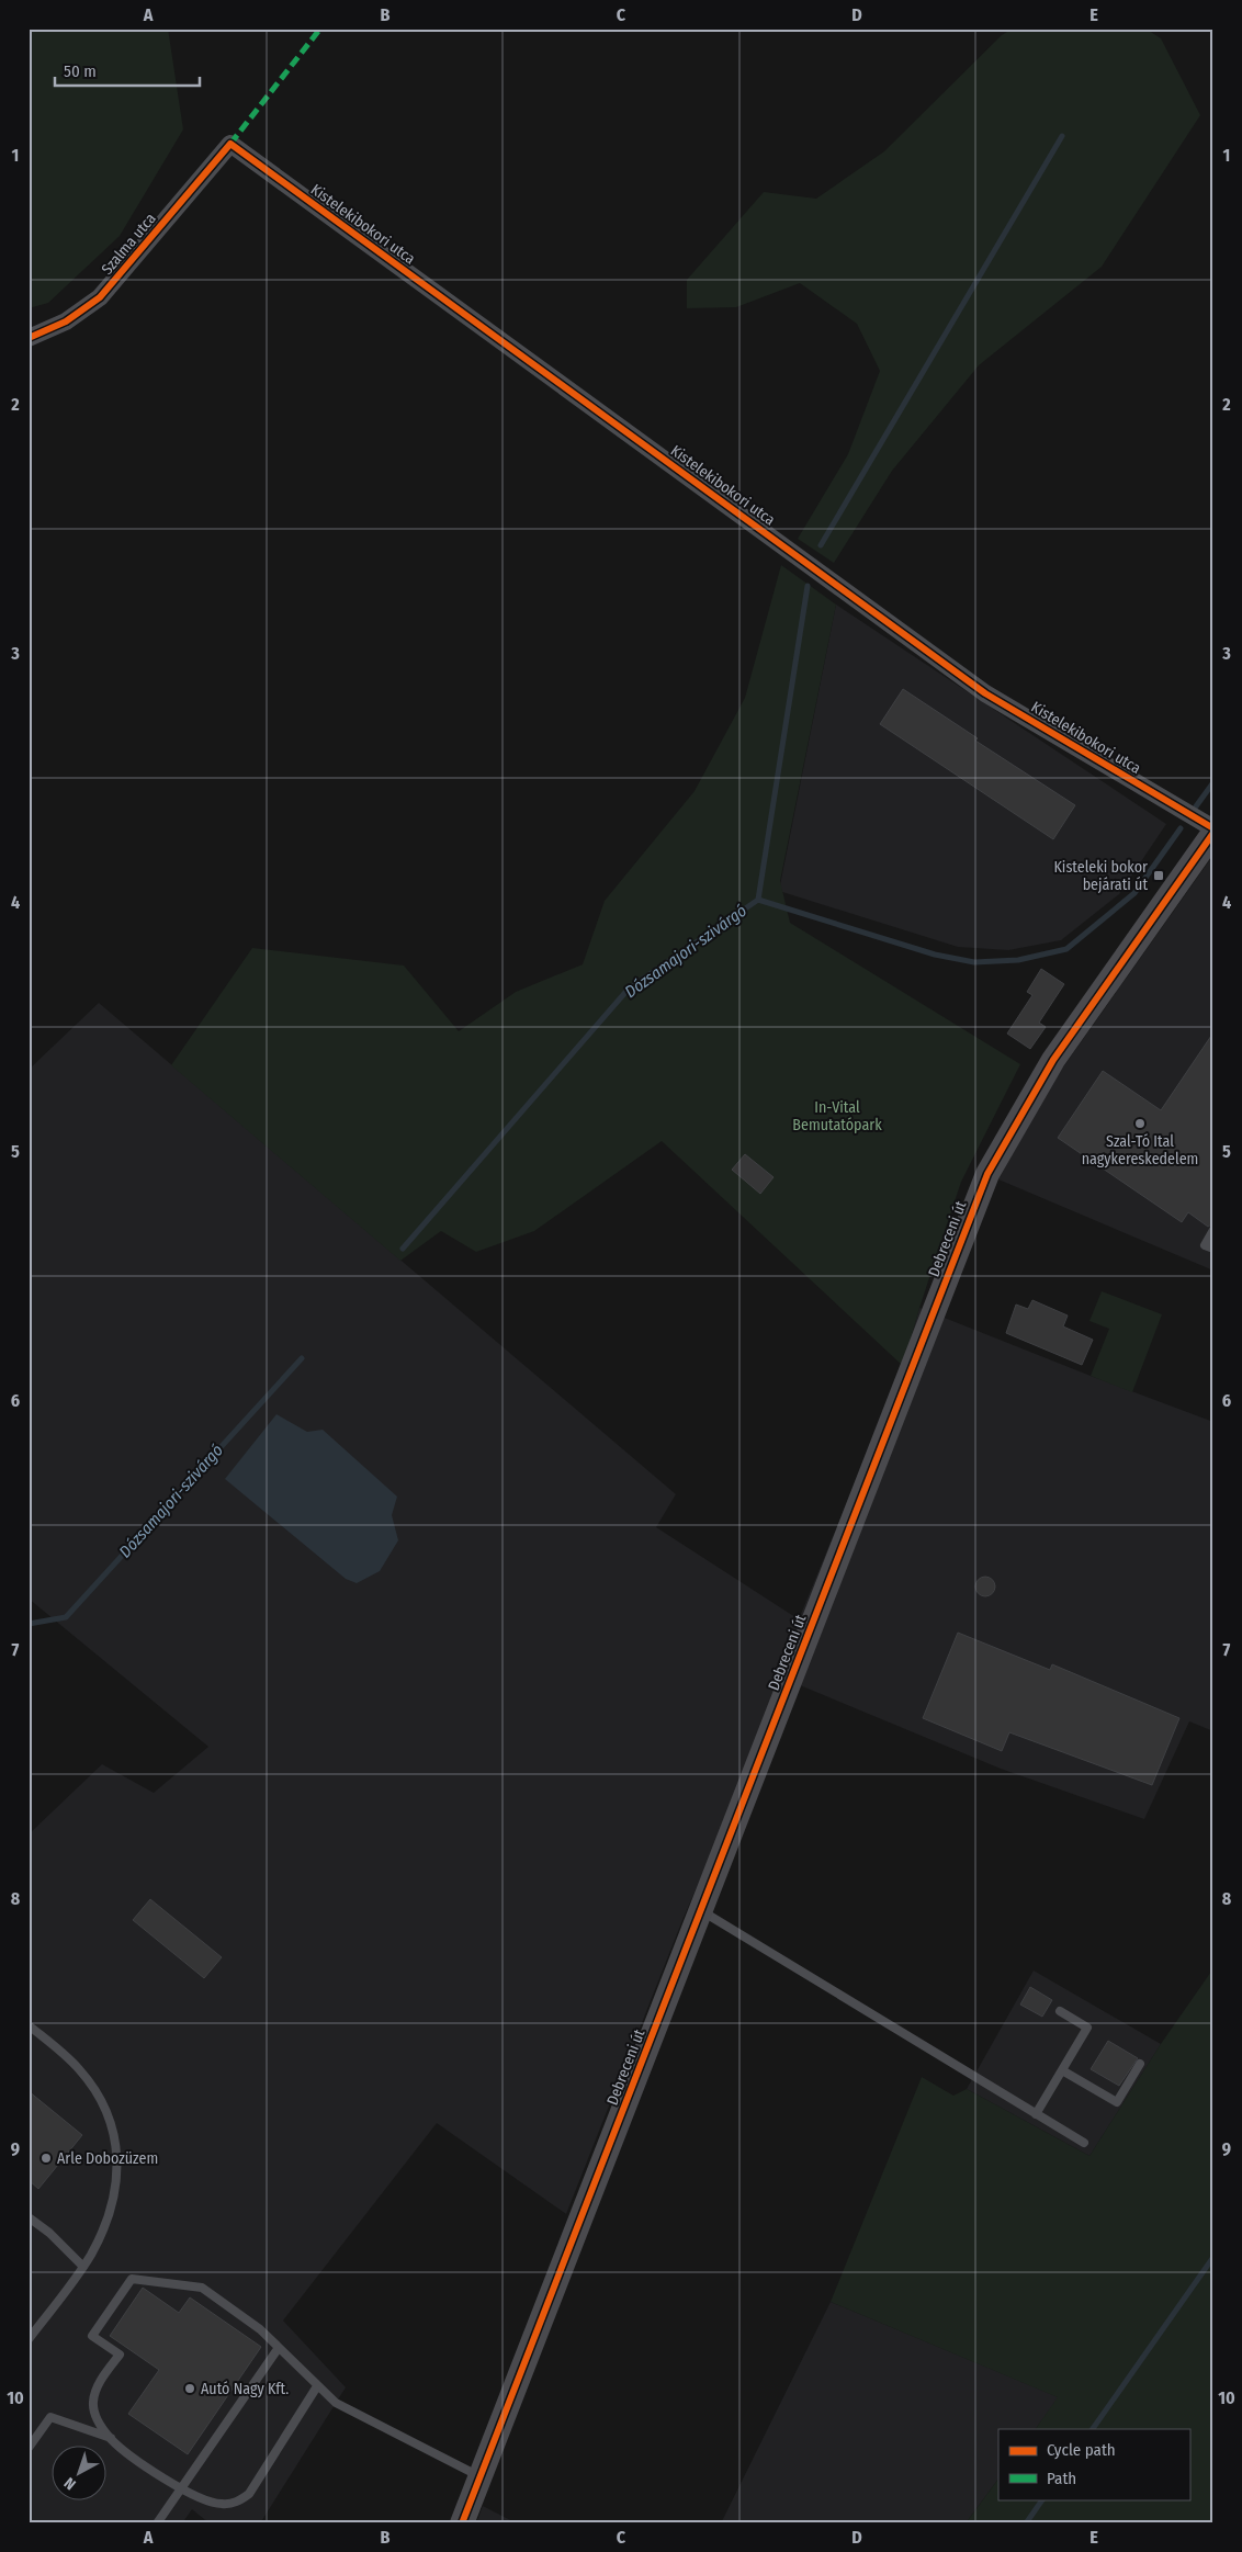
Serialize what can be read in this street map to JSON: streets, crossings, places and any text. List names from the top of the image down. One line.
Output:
{"streets":{"street":["Kistelekibokori utca","Szalma utca","Debreceni út"]},"crossings":[["Kistelekibokori utca","Szalma utca"],["Kistelekibokori utca","Debreceni út"]],"water":["Dózsamajori-szivárgó"],"parks":["In-Vital Bemutatópark"],"places":{"transit":["Kisteleki bokor bejárati út"],"other":["Szal-Tó Ital nagykereskedelem","Arle Dobozüzem","Autó Nagy Kft."]},"legend":["Cycle path","Path"],"scale_bar":"50 m","north":"bottom left","grid":{"columns":["A","B","C","D","E"],"rows":["1","2","3","4","5","6","7","8","9","10"]}}
